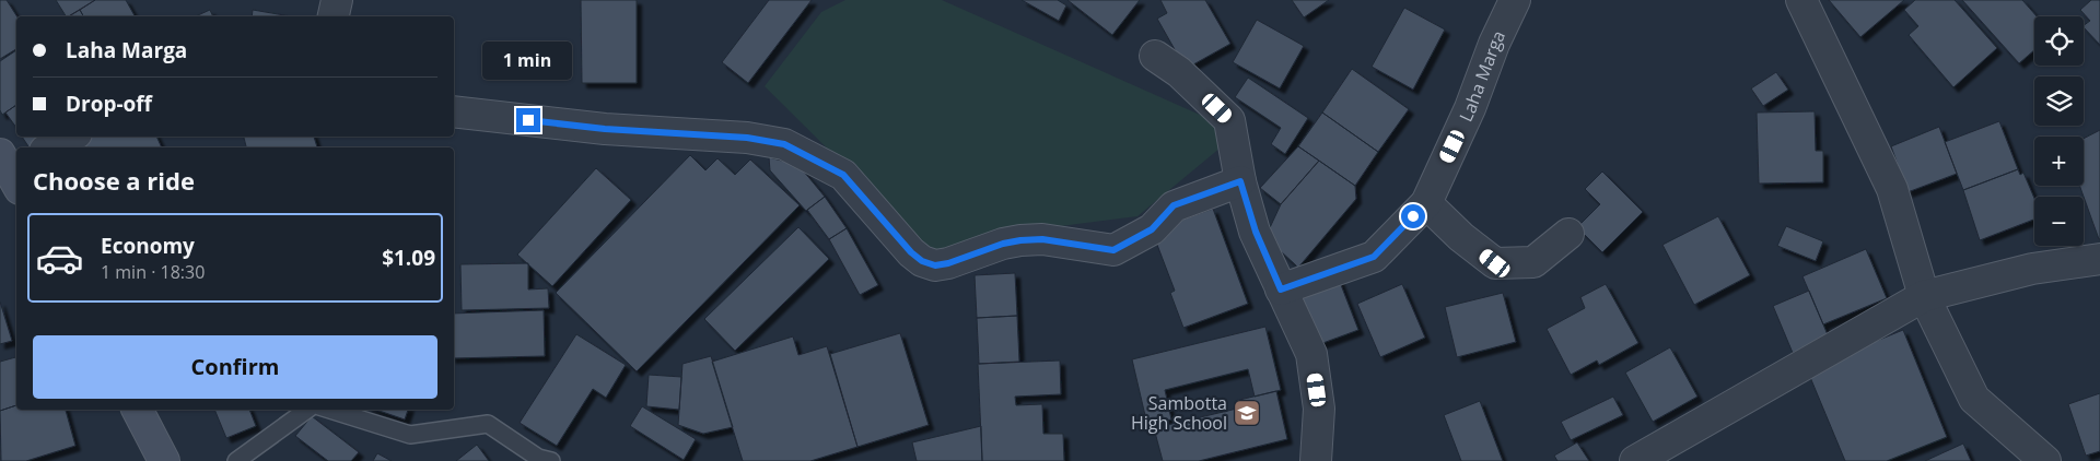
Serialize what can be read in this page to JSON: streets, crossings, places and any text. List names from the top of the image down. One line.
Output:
{"streets":{"street":["Laha Marga"]},"places":{"school or university":["Sambotta High School"]},"page":{"map_buttons":["+","−"],"banner":["Laha Marga","Drop-off"],"bubble":"1 min","heading":"Choose a ride","list":[{"name":"Economy","note":"1 min · 18:30","value":"$1.09"}],"buttons":"Confirm"}}
